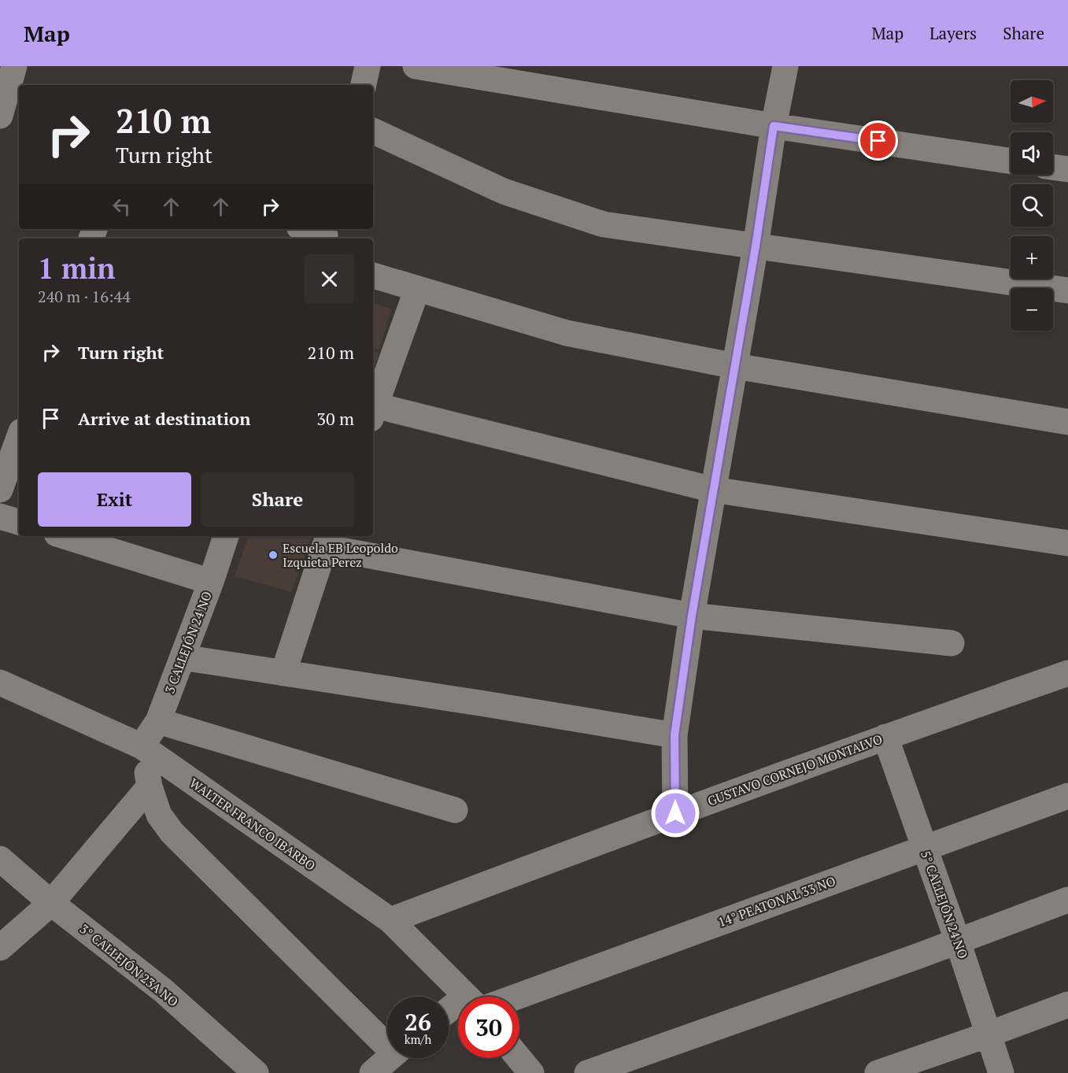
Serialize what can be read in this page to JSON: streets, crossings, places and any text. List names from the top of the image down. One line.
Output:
{"streets":{"street":["3 CALLEJÓN 24 NO","GUSTAVO CORNEJO MONTALVO","WALTER FRANCO IBARBO","14° PEATONAL 33 NO","5° CALLEJÓN 24 NO","3° CALLEJÓN 23A NO"]},"crossings":[["3 CALLEJÓN 24 NO","WALTER FRANCO IBARBO"],["GUSTAVO CORNEJO MONTALVO","WALTER FRANCO IBARBO"],["GUSTAVO CORNEJO MONTALVO","5° CALLEJÓN 24 NO"],["14° PEATONAL 33 NO","5° CALLEJÓN 24 NO"]],"places":["Escuela EB Leopoldo Izquieta Perez"],"north":"right","page":{"header":"Map","nav":["Map","Layers","Share"],"map_buttons":["+","−"],"turn":["210 m","Turn right"],"heading":["1 min","240 m · 16:44"],"list":[{"name":"Turn right","value":"210 m"},{"name":"Arrive at destination","value":"30 m"}],"buttons":["Exit","Share"],"speed":"26 km/h","limit":"30"}}
